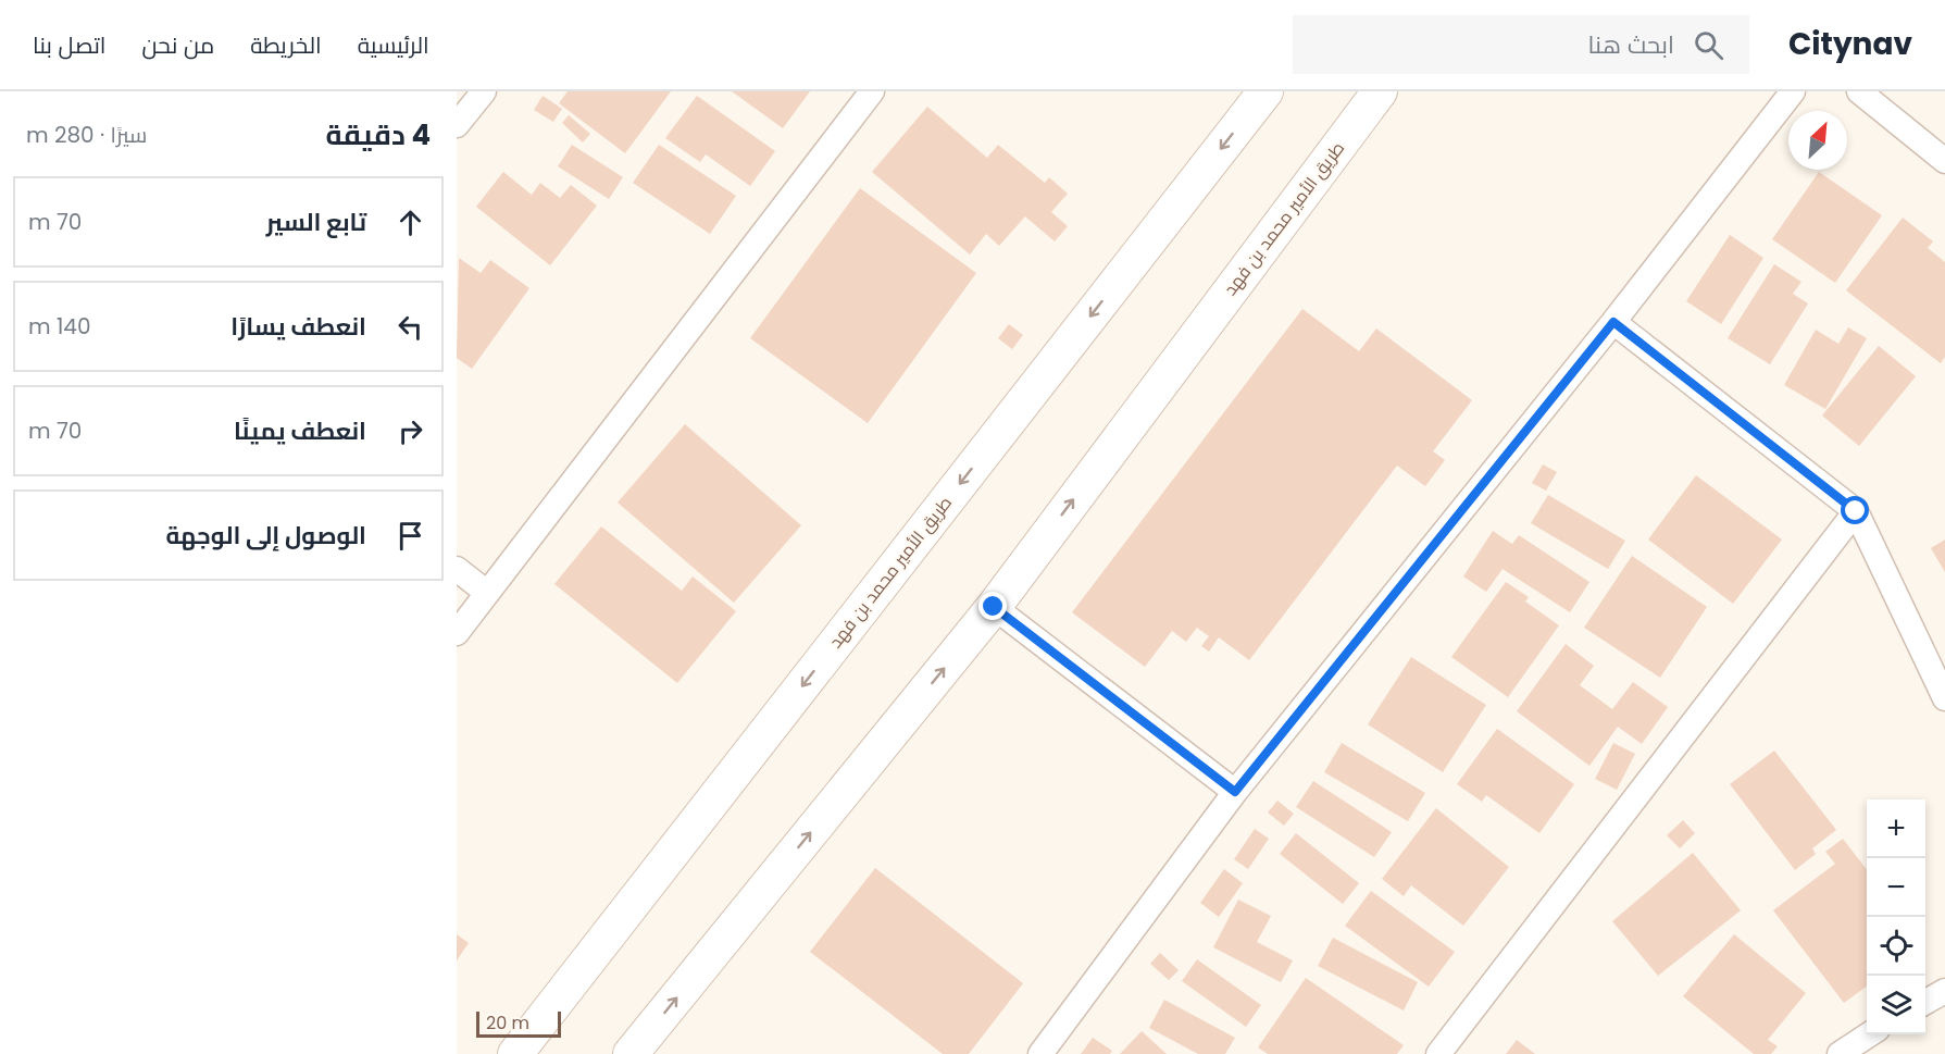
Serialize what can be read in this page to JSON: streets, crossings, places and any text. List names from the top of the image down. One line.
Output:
{"streets":{"street":["طريق الأمير محمد بن فهد"]},"scale_bar":"20 m","north":"top right","page":{"header":"Citynav","search":"ابحث هنا","nav":["الرئيسية","الخريطة","من نحن","اتصل بنا"],"heading":["4 دقيقة","سيرًا · 280 m"],"list":[["تابع السير","70 m"],["انعطف يسارًا","140 m"],["انعطف يمينًا","70 m"],"الوصول إلى الوجهة"],"map_buttons":["+","−"],"scale":"20 m"}}
